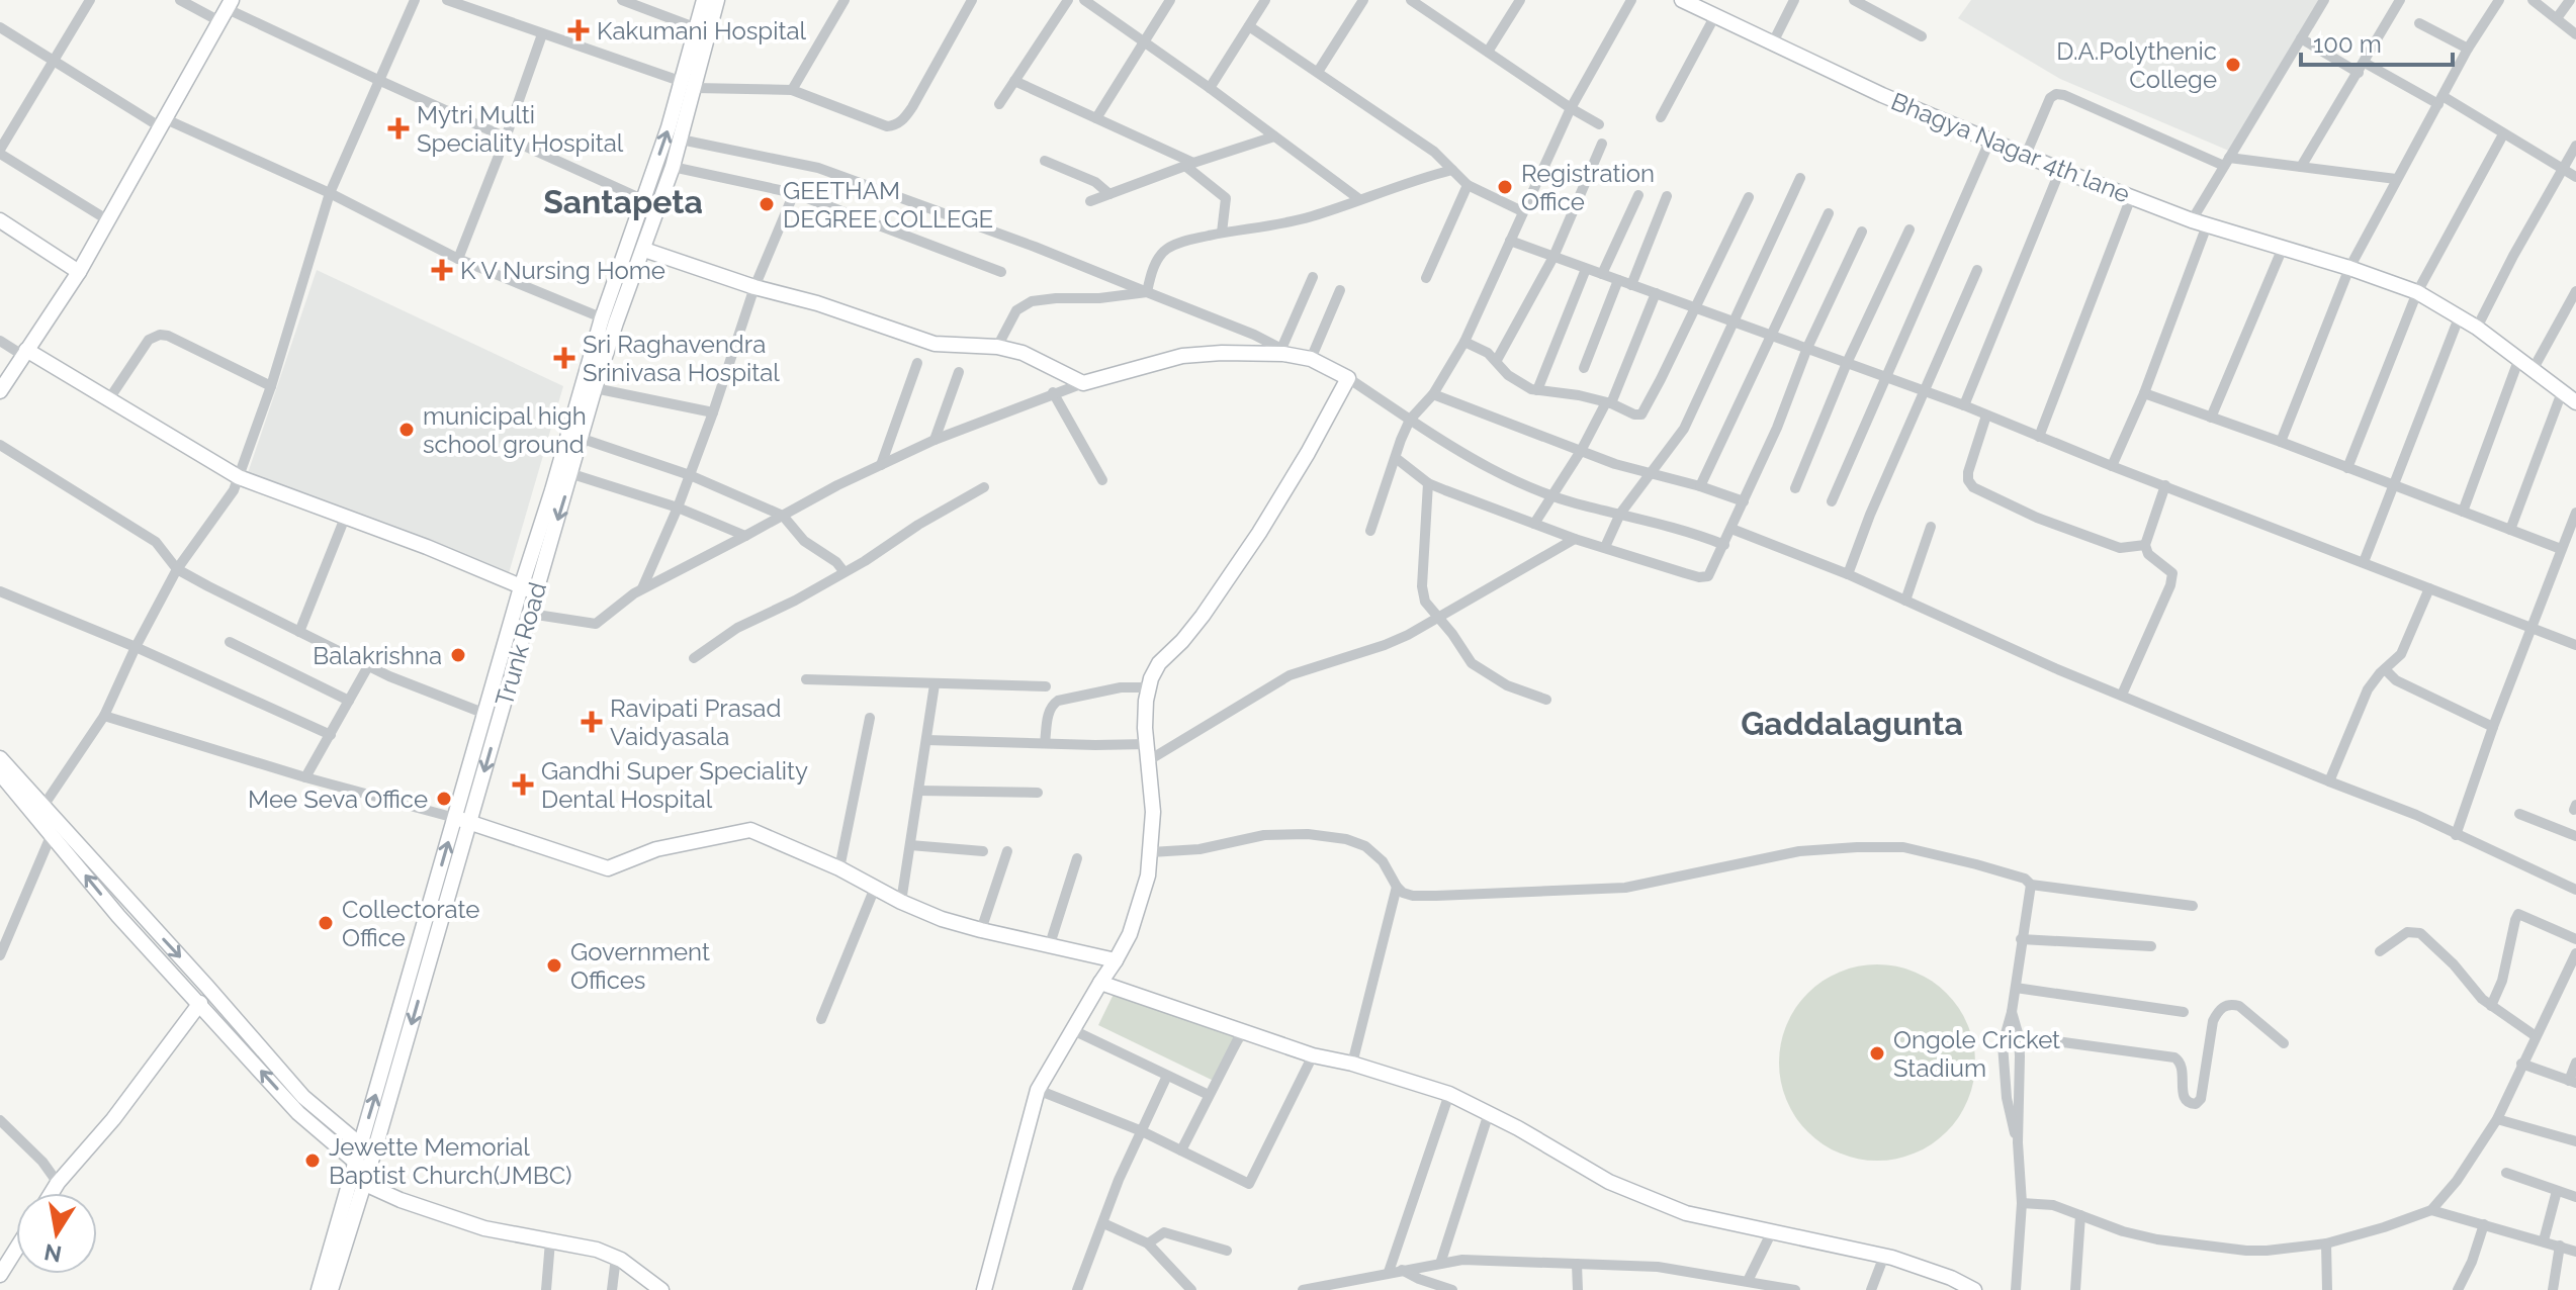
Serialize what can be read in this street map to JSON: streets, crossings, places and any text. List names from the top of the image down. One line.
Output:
{"streets":{"street":["Bhagya Nagar 4th lane","Trunk Road"]},"districts":["Santapeta","Gaddalagunta"],"places":{"health":["Kakumani Hospital","Mytri Multi Speciality Hospital","K V Nursing Home","Sri Raghavendra Srinivasa Hospital","Ravipati Prasad Vaidyasala","Gandhi Super Speciality Dental Hospital"],"other":["D.A.Polythenic College","Registration Office","GEETHAM DEGREE COLLEGE","municipal high school ground","Balakrishna","Mee Seva Office","Collectorate Office","Government Offices","Ongole Cricket Stadium","Jewette Memorial Baptist Church(JMBC)"]},"scale_bar":"100 m","north":"bottom"}
